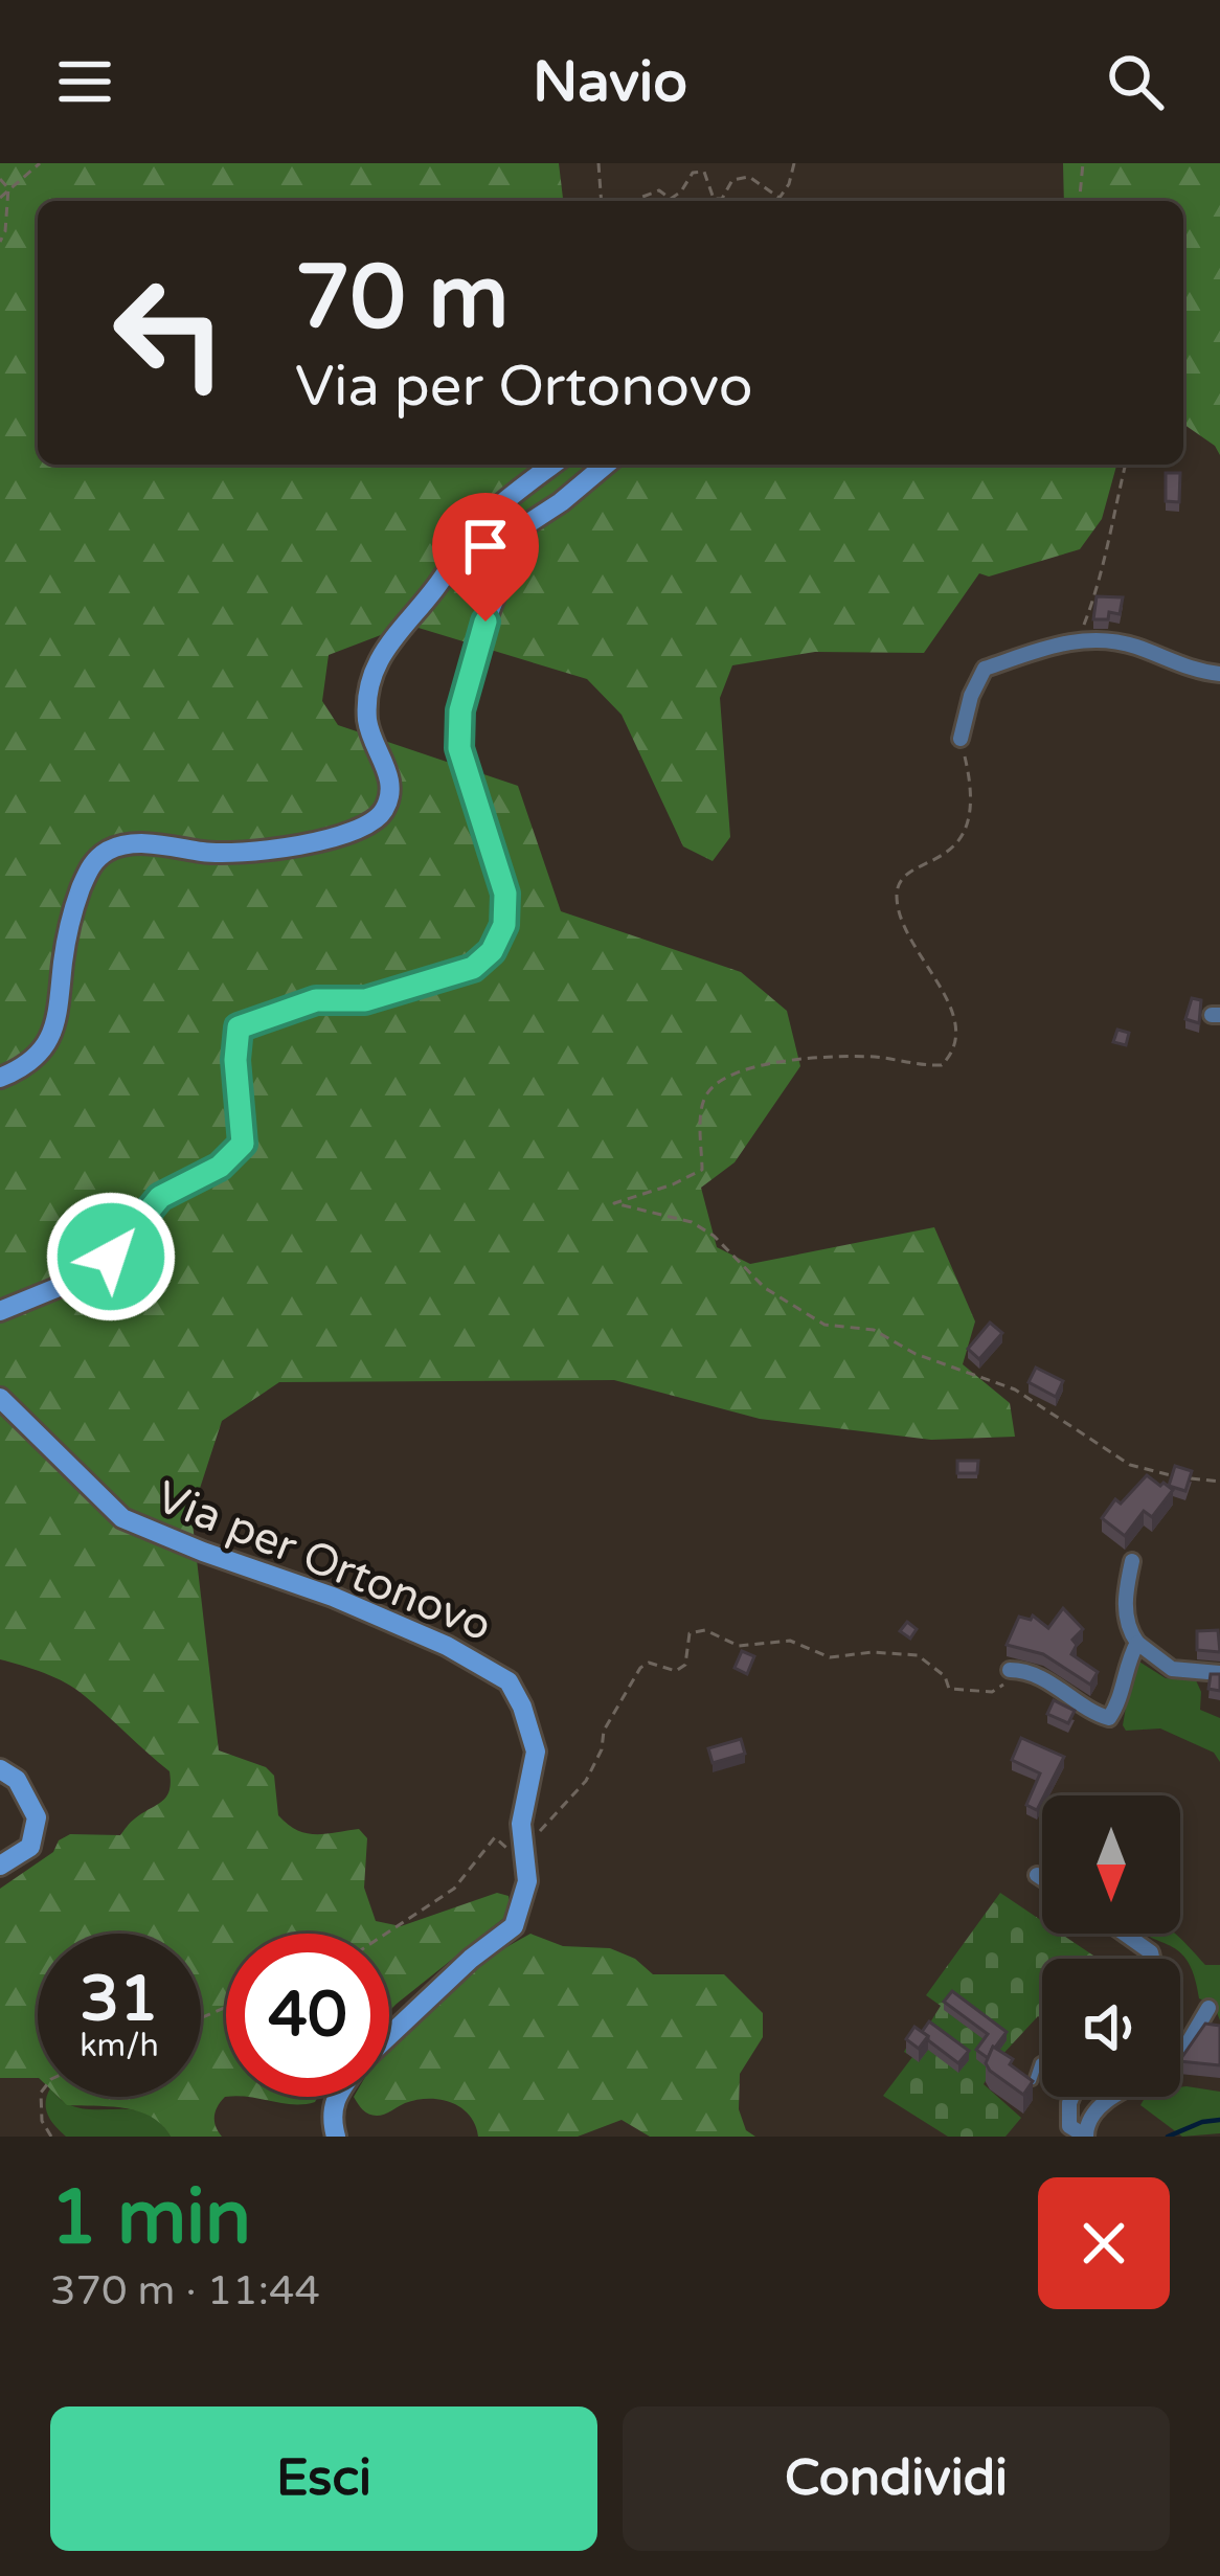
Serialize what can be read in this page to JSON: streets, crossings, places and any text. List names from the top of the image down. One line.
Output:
{"streets":{"street":["Via per Ortonovo"]},"north":"bottom","page":{"header":"Navio","turn":["70 m","Via per Ortonovo"],"speed":"31 km/h","limit":"40","heading":["1 min","370 m · 11:44"],"buttons":["Esci","Condividi"]}}
